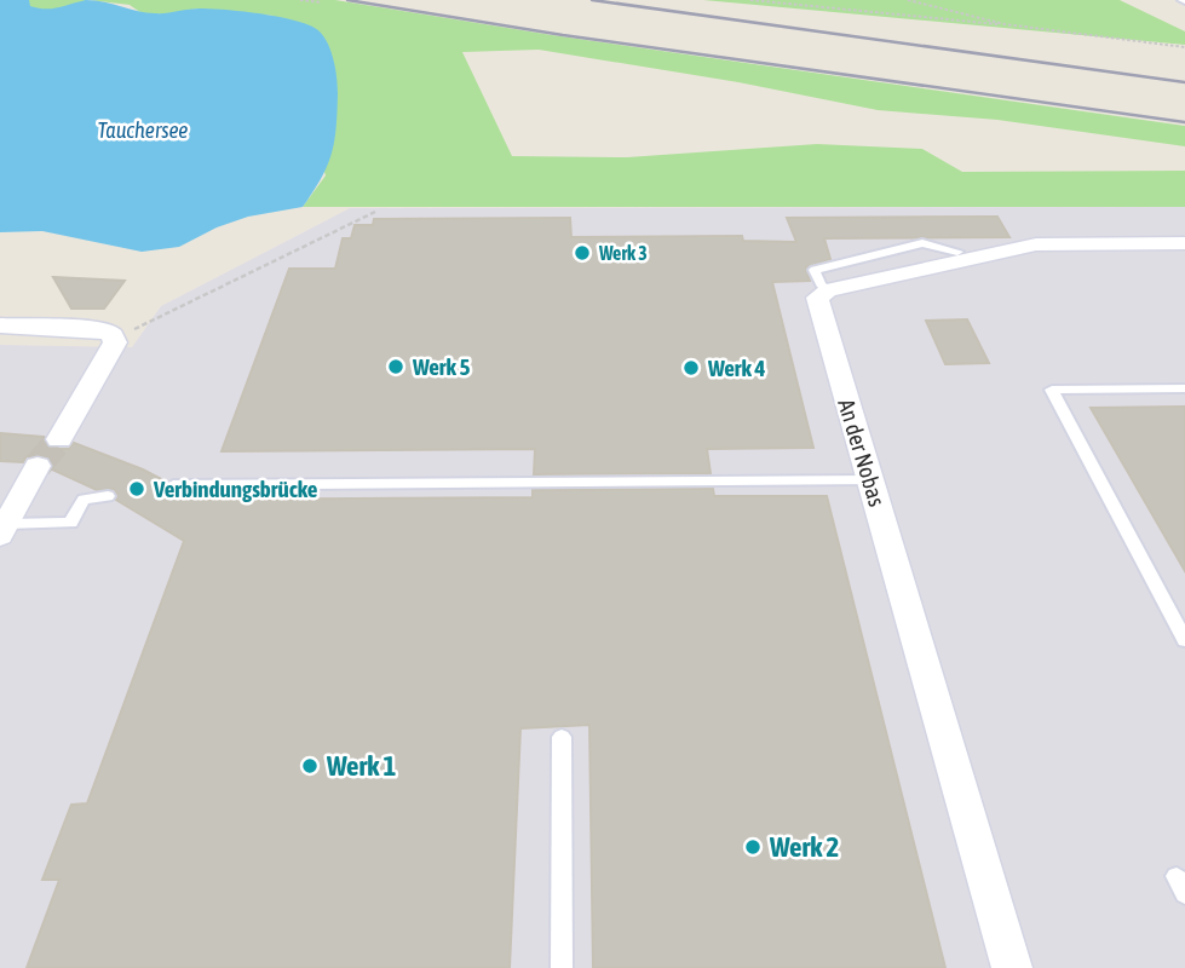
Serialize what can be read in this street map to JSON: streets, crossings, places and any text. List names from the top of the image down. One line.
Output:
{"streets":{"street":["An der Nobas"]},"water":["Tauchersee"],"places":["Werk 3","Werk 5","Werk 4","Verbindungsbrücke","Werk 1","Werk 2"]}
